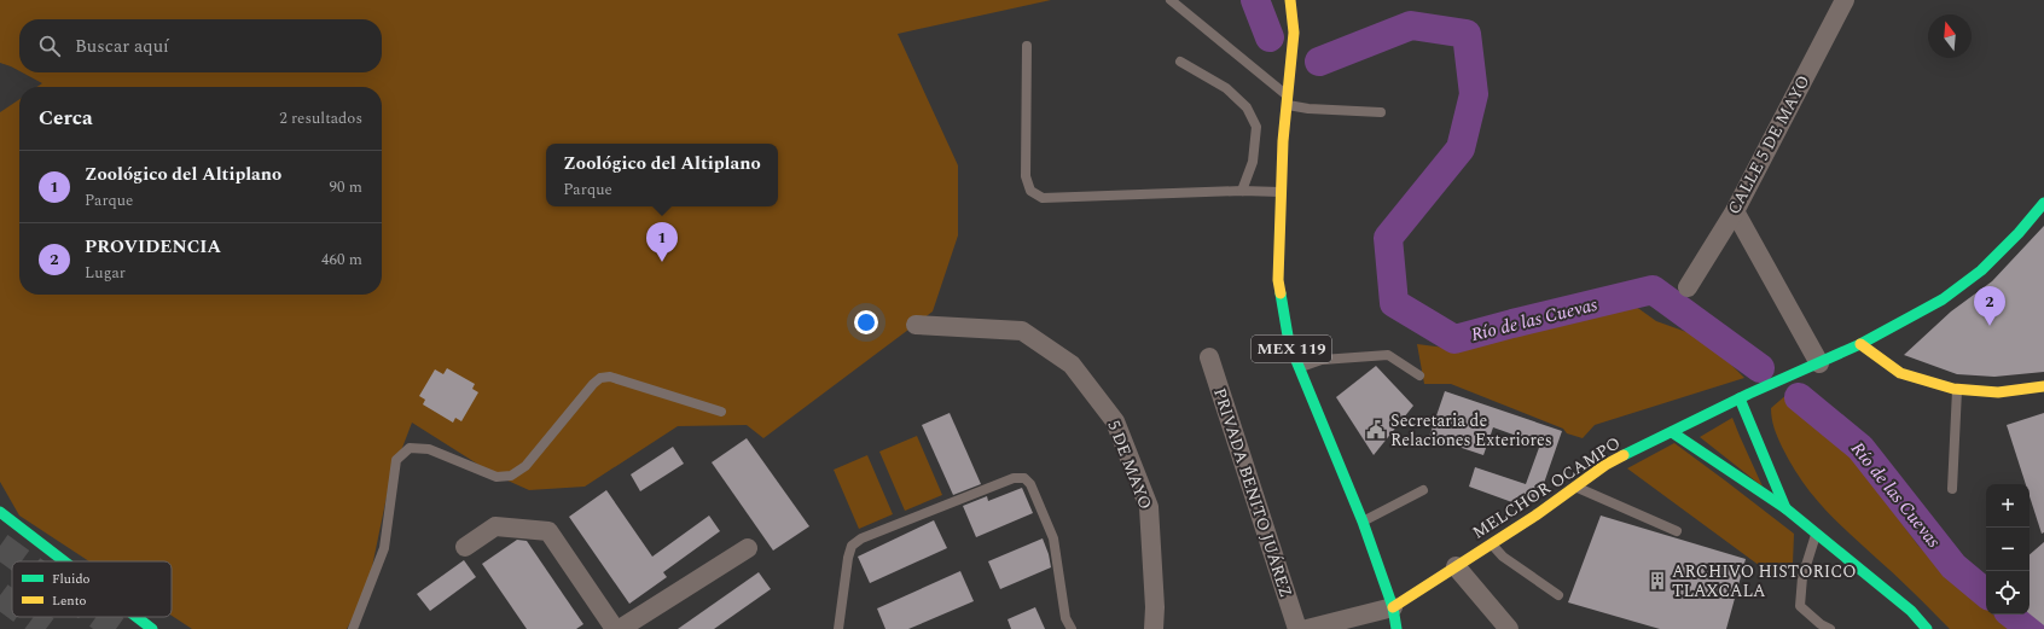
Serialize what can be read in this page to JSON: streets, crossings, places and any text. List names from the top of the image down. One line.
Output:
{"streets":{"main road":["MEX 119","MELCHOR OCAMPO"],"street":["CALLE 5 DE MAYO","5 DE MAYO","PRIVADA BENITO JUÁREZ"]},"crossings":[["MEX 119","MELCHOR OCAMPO"]],"water":["Río de las Cuevas"],"places":{"public building":["Secretaria de Relaciones Exteriores"],"building":["ARCHIVO HISTORICO TLAXCALA"]},"legend":["Fluido","Lento"],"north":"top","page":{"search":"Buscar aquí","heading":["Cerca","2 resultados"],"popup":["Zoológico del Altiplano","Parque"],"list":[{"mark":"1","name":"Zoológico del Altiplano","note":"Parque","value":"90 m"},{"mark":"2","name":"PROVIDENCIA","note":"Lugar","value":"460 m"}],"pins":["1","2"],"map_buttons":["+","−"]}}
